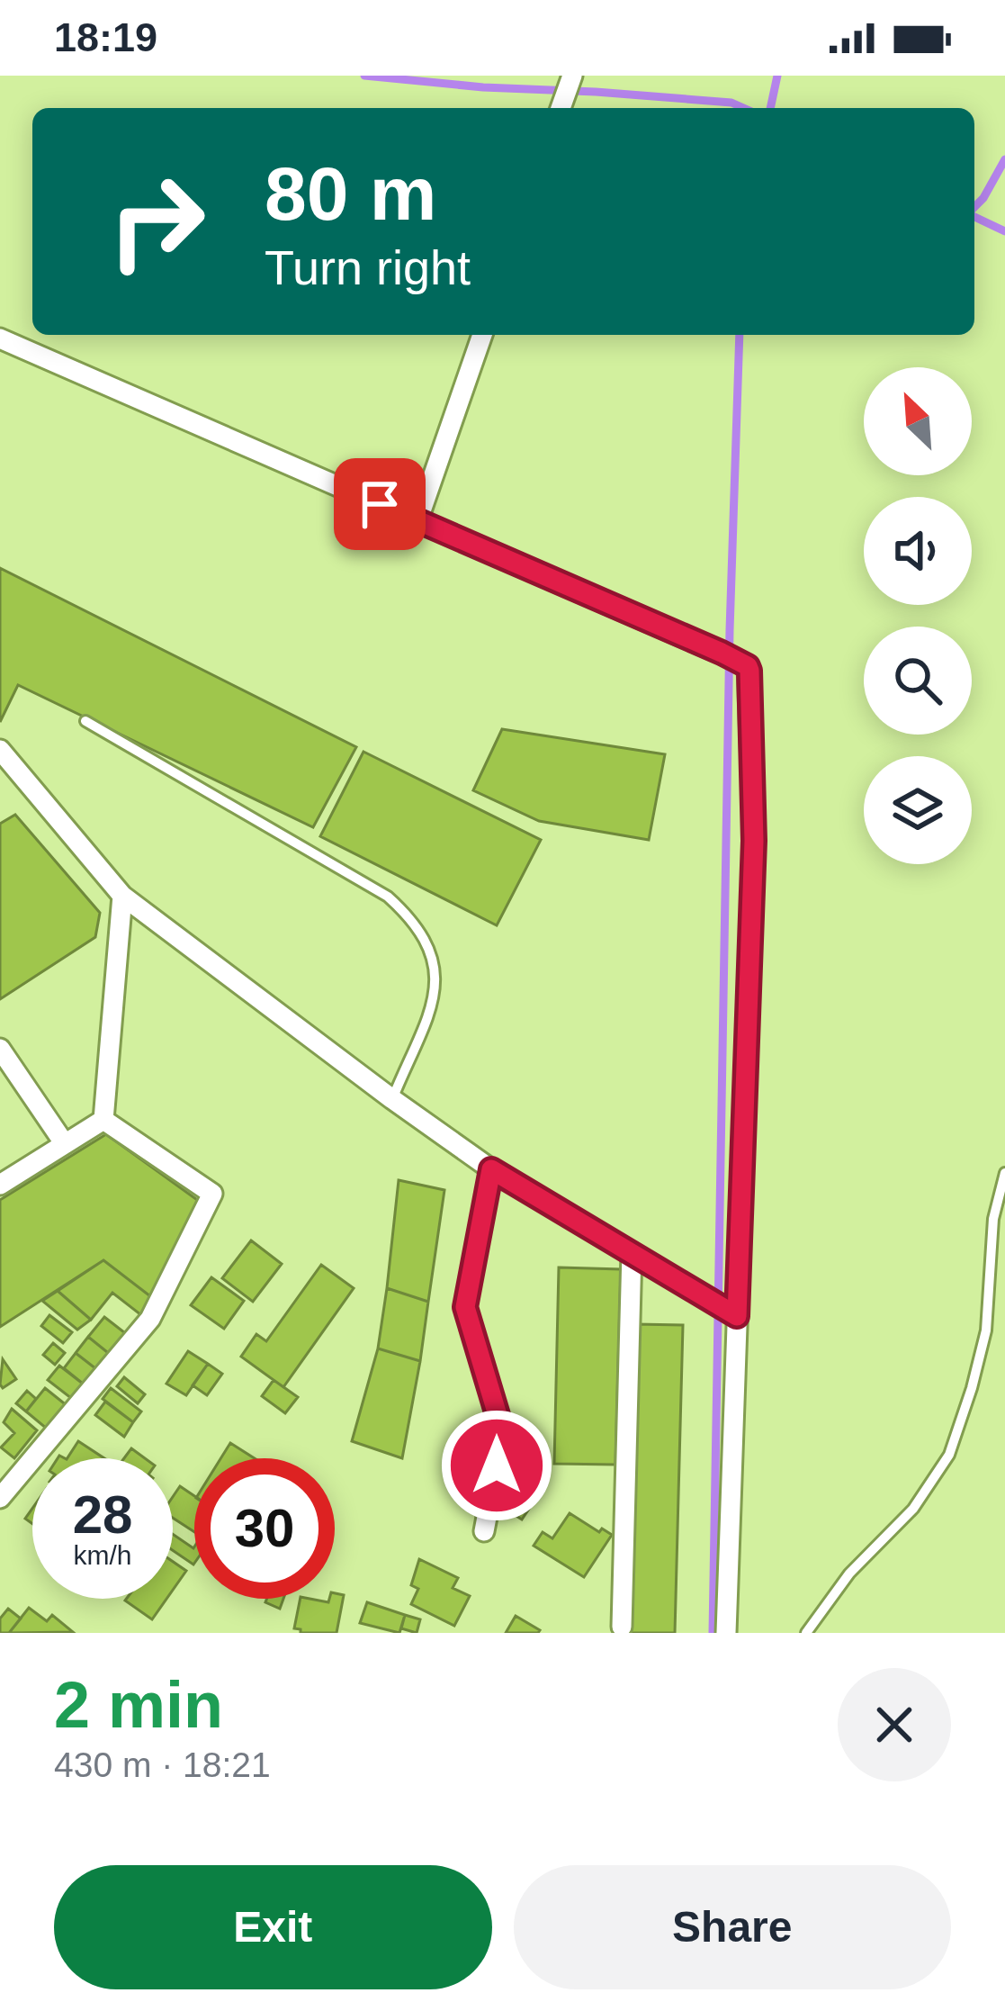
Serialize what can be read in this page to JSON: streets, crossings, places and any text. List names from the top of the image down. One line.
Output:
{"north":"top left","page":{"status":"18:19","turn":["80 m","Turn right"],"speed":"28 km/h","limit":"30","heading":["2 min","430 m · 18:21"],"buttons":["Exit","Share"]}}
